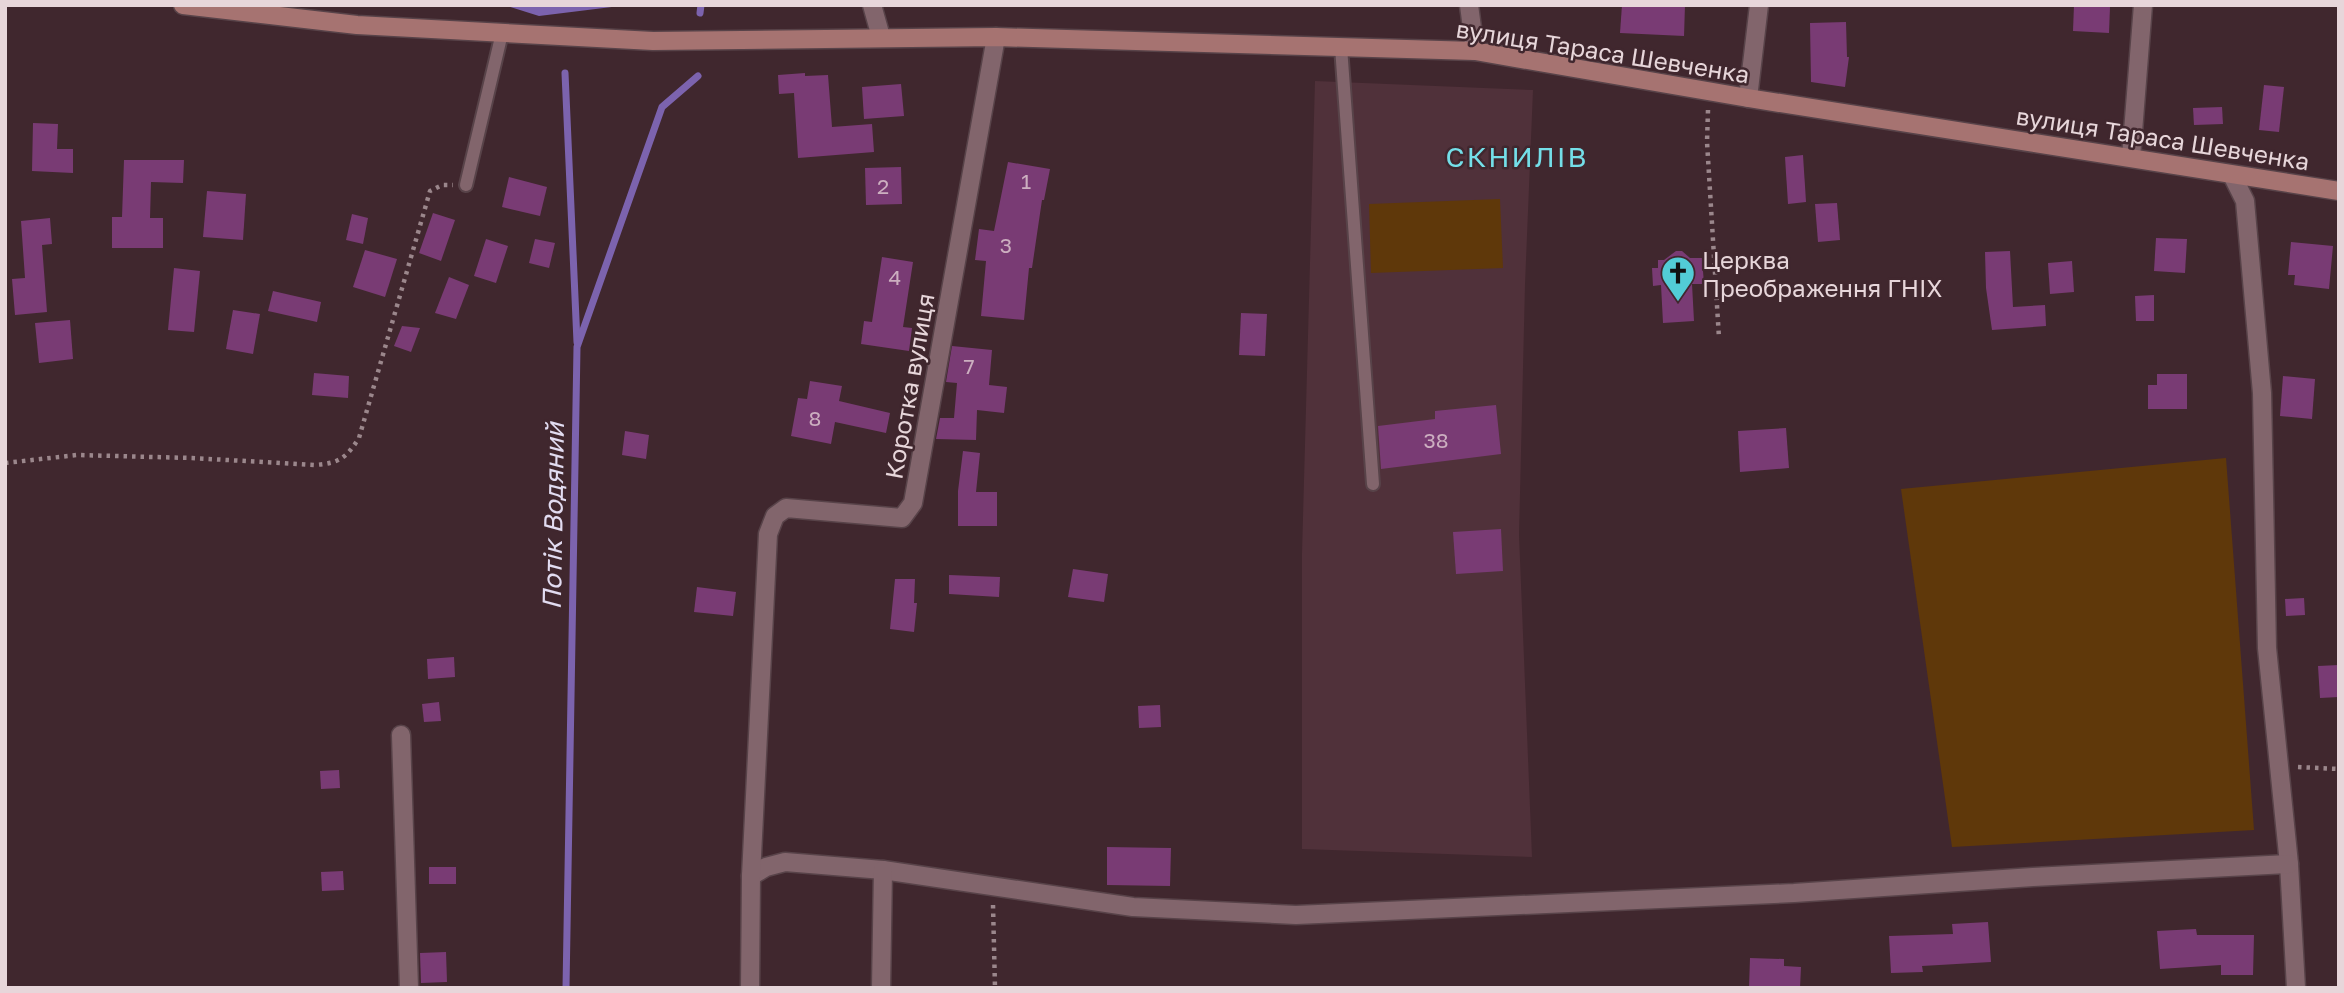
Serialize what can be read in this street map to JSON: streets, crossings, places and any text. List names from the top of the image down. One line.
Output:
{"streets":{"street":["вулиця Тараса Шевченка","Коротка вулиця"]},"crossings":[["вулиця Тараса Шевченка","Коротка вулиця"]],"districts":["СКНИЛІВ"],"water":["Потік Водяний"],"places":{"church":["Церква Преображення ГНІХ"]},"house_numbers":["1","2","3","4","7","8","38"]}
